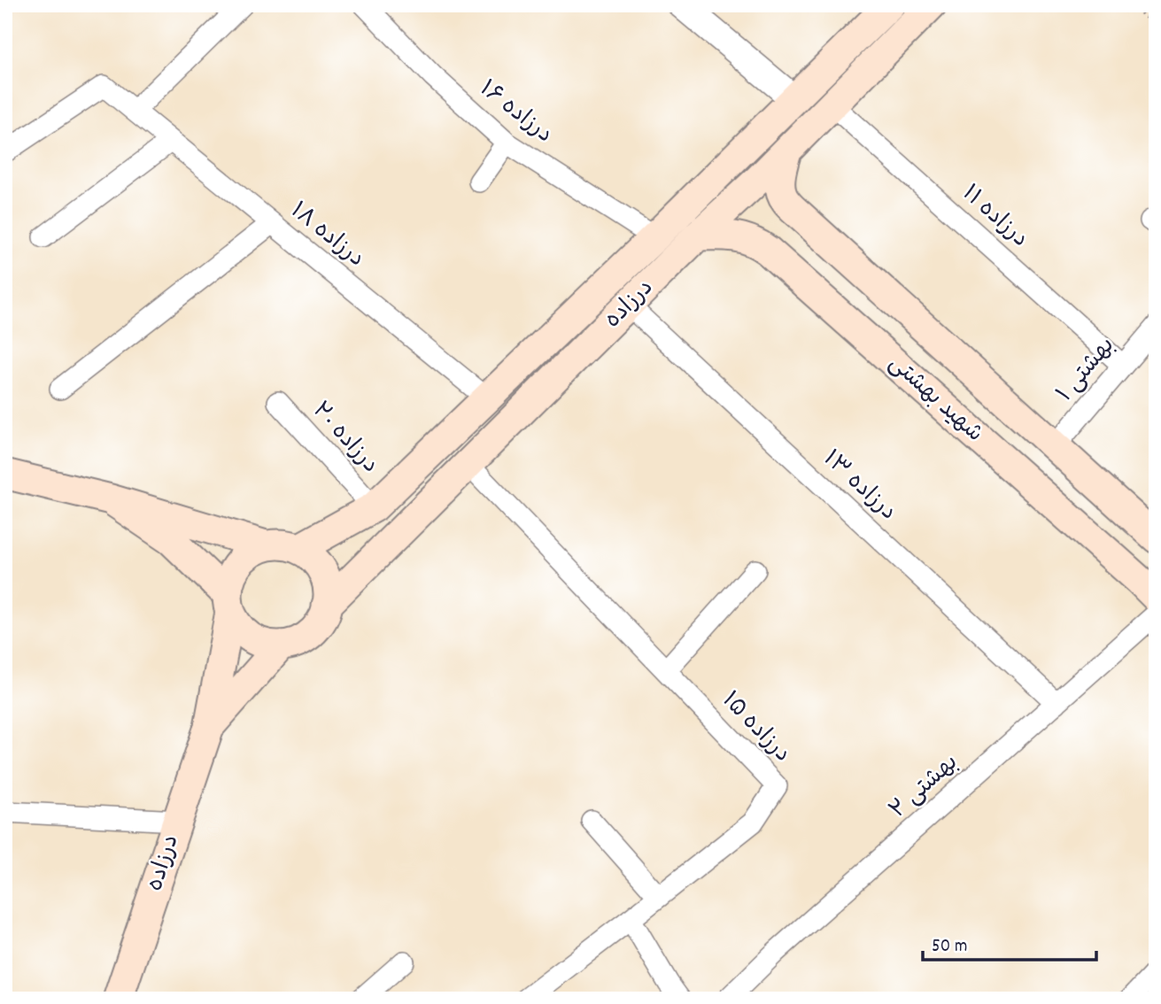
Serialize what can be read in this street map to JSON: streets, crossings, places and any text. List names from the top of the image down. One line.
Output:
{"streets":{"main road":["درزاده","شهید بهشتی"],"street":["درزاده ۱۶","درزاده ۱۱","درزاده ۱۸","بهشتی ۱","درزاده ۲۰","درزاده ۱۳","درزاده ۱۵","بهشتی ۲"]},"crossings":[["درزاده ۱۶","درزاده"],["درزاده ۱۱","درزاده"],["درزاده ۱۱","بهشتی ۱"],["درزاده ۱۸","درزاده"],["درزاده","شهید بهشتی"],["درزاده","درزاده ۲۰"],["درزاده","درزاده ۱۳"],["درزاده","درزاده ۱۵"],["بهشتی ۱","شهید بهشتی"],["درزاده ۱۳","بهشتی ۲"]],"scale_bar":"50 m"}
